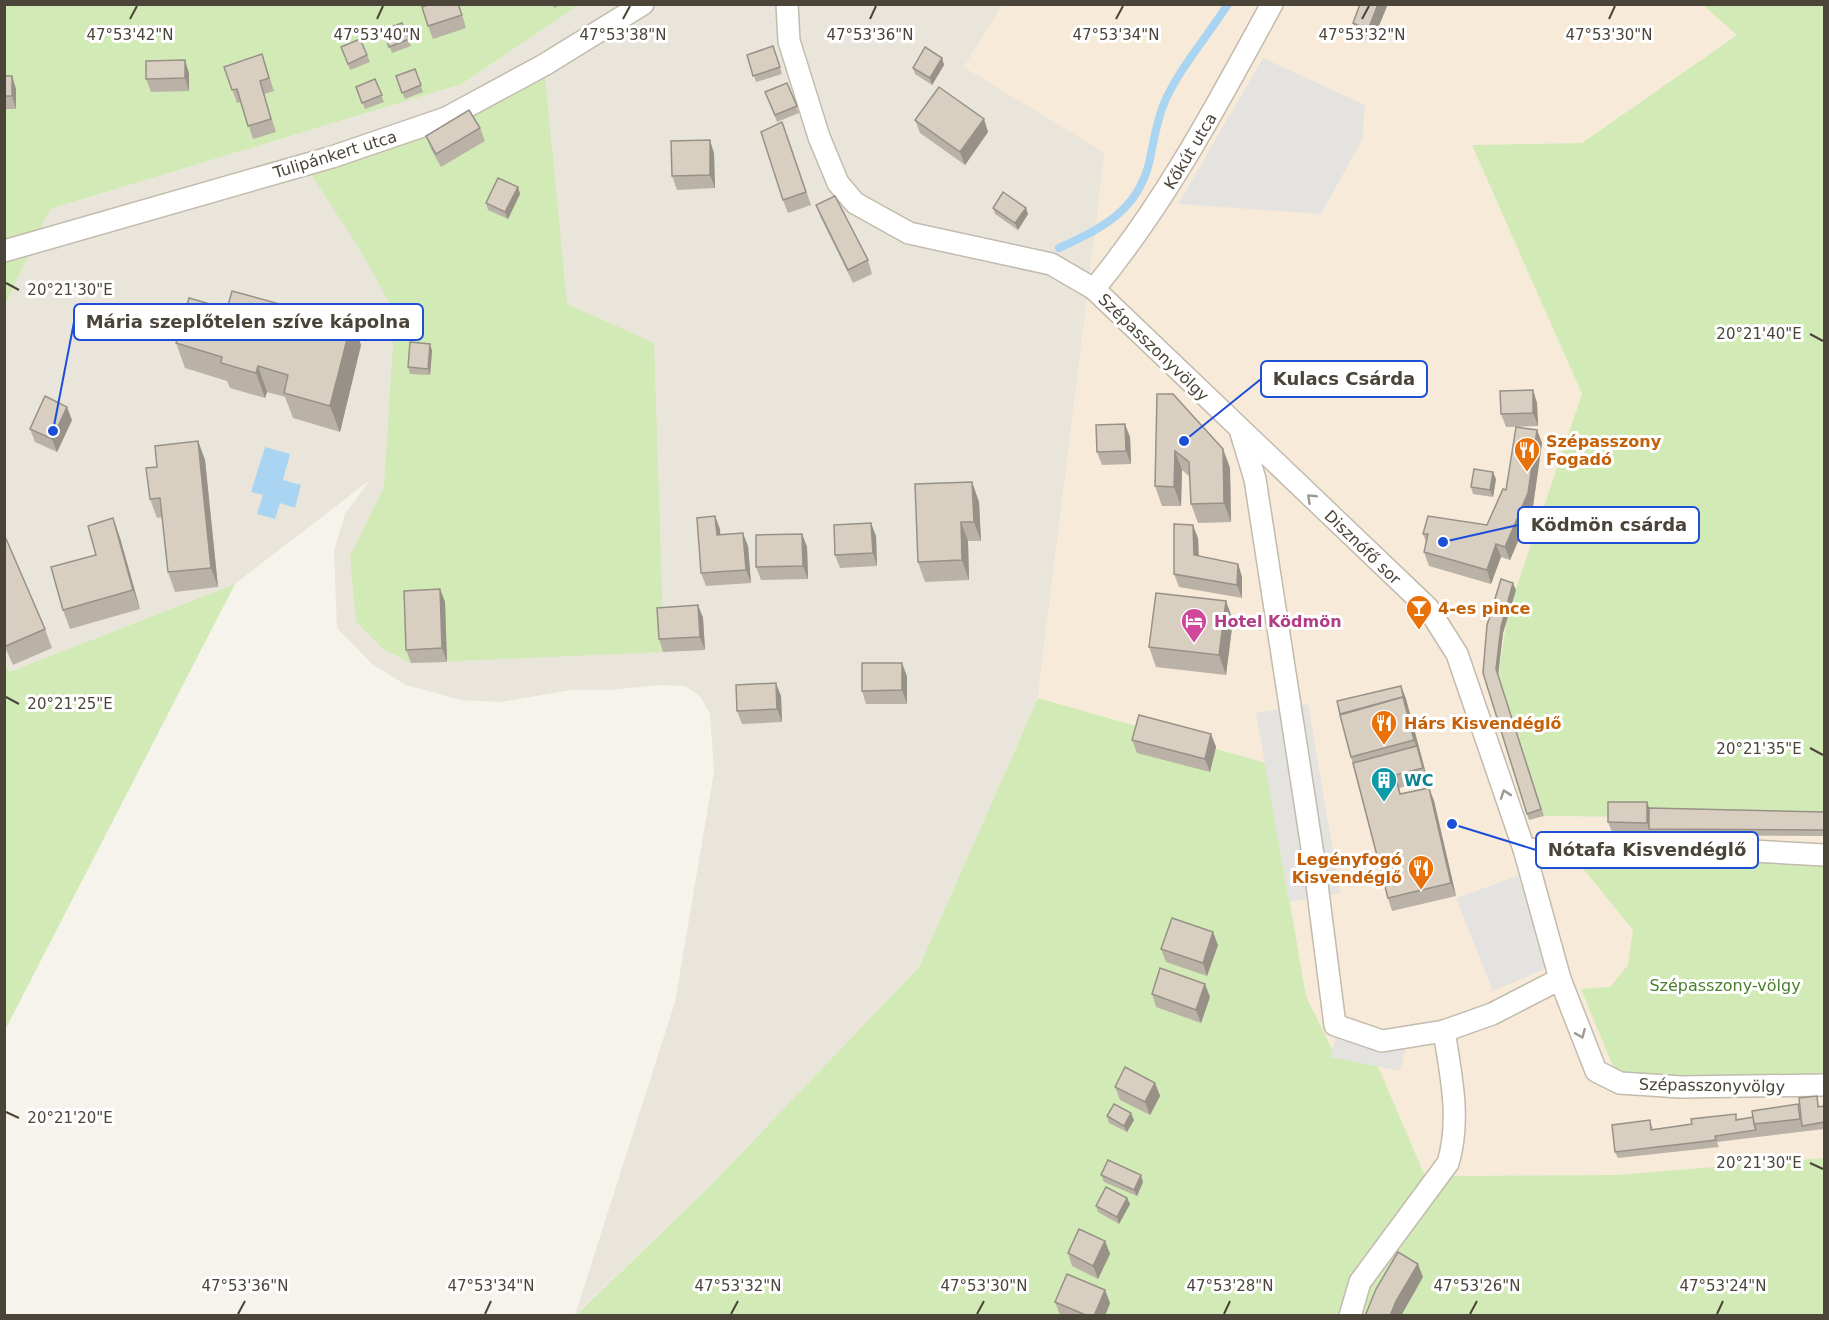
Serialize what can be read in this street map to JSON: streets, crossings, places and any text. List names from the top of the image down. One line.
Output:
{"streets":{"street":["Kőkút utca","Tulipánkert utca","Szépasszonyvölgy","Disznófő sor"]},"crossings":[["Kőkút utca","Szépasszonyvölgy"],["Szépasszonyvölgy","Disznófő sor"]],"one_way":["Disznófő sor"],"parks":["Szépasszony-völgy"],"places":{"other":["Mária szeplőtelen szíve kápolna","Kulacs Csárda","Ködmön csárda","Nótafa Kisvendéglő"],"restaurant":["Szépasszony Fogadó","Hárs Kisvendéglő","Legényfogó Kisvendéglő"],"bar":["4-es pince"],"hotel":["Hotel Ködmön"],"building":["WC"]},"coordinates":["47°53'42\"N","47°53'40\"N","47°53'38\"N","47°53'36\"N","47°53'34\"N","47°53'32\"N","47°53'30\"N","20°21'30\"E","20°21'40\"E","20°21'25\"E","20°21'35\"E","20°21'20\"E","47°53'28\"N","47°53'26\"N","47°53'24\"N"]}
